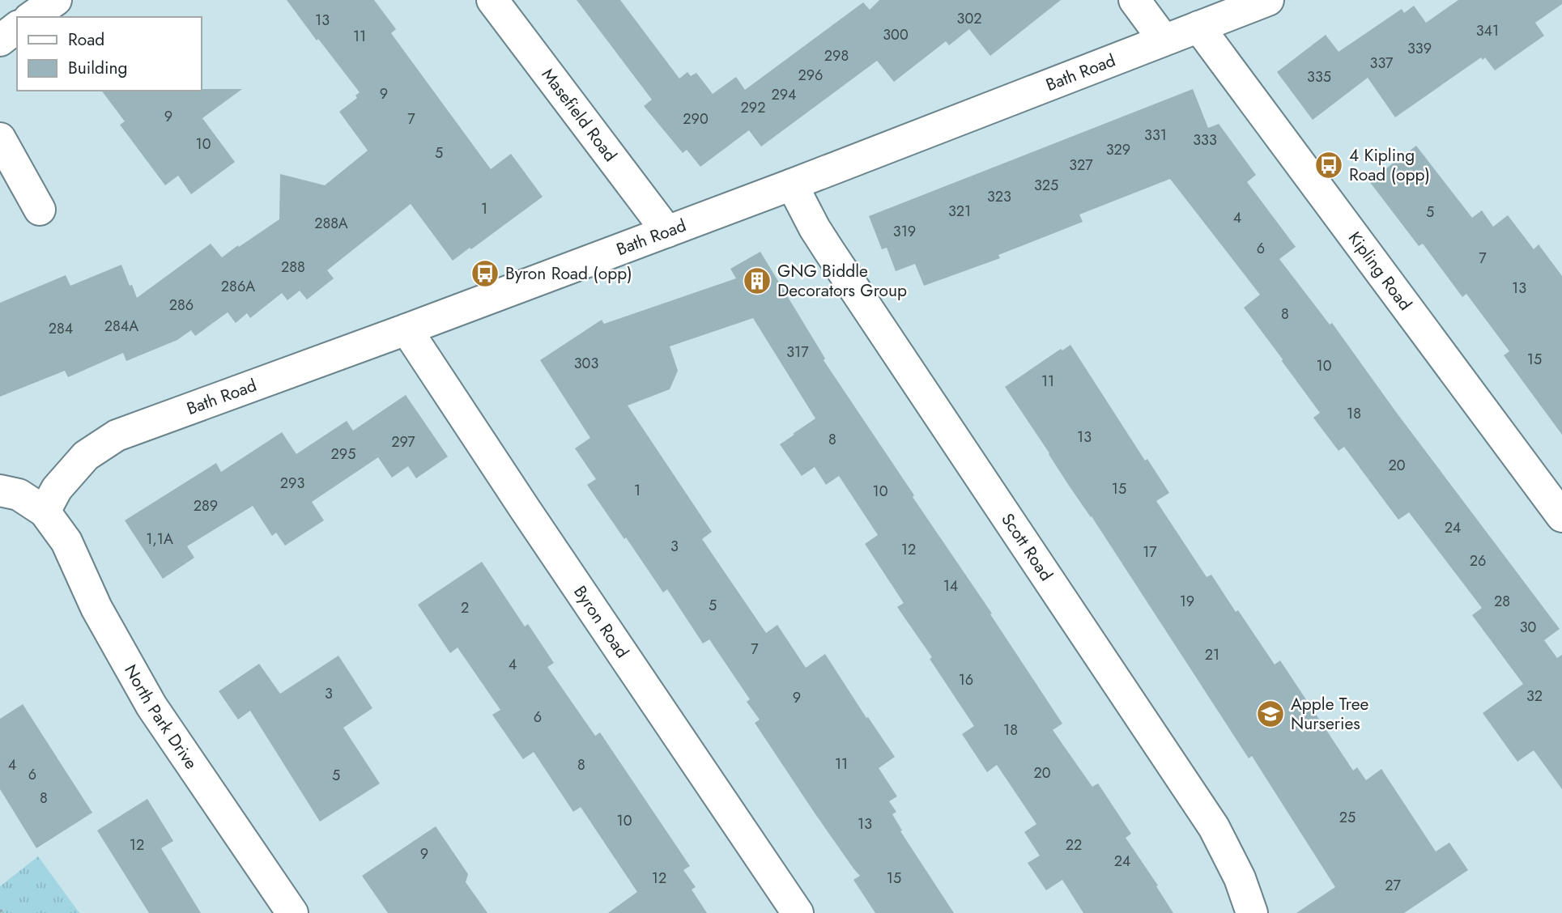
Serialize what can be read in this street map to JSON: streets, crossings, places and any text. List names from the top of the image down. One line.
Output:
{"streets":{"street":["Bath Road","Masefield Road","Kipling Road","Scott Road","Byron Road","North Park Drive"]},"crossings":[["Bath Road","Masefield Road"],["Bath Road","Kipling Road"],["Bath Road","Scott Road"],["Bath Road","Byron Road"],["Bath Road","North Park Drive"]],"places":{"bus stop":["4 Kipling Road (opp)","Byron Road (opp)"],"building":["GNG Biddle Decorators Group"],"school or university":["Apple Tree Nurseries"]},"house_numbers":["302","13","341","300","11","339","298","337","296","335","9","294","292","9","7","290","331","333","10","329","5","327","325","323","1","321","5","4","288A","319","6","7","288","286A","13","286","8","284A","284","317","15","303","10","11","18","13","8","297","295","20","293","15","1","10","289","24","1,1A","3","12","17","26","14","19","28","5","2","30","7","21","4","16","3","32","9","6","18","11","4","8","20","6","5","8","25","10","13","12","22","9","24","12","15","27"],"legend":["Road","Building"]}
